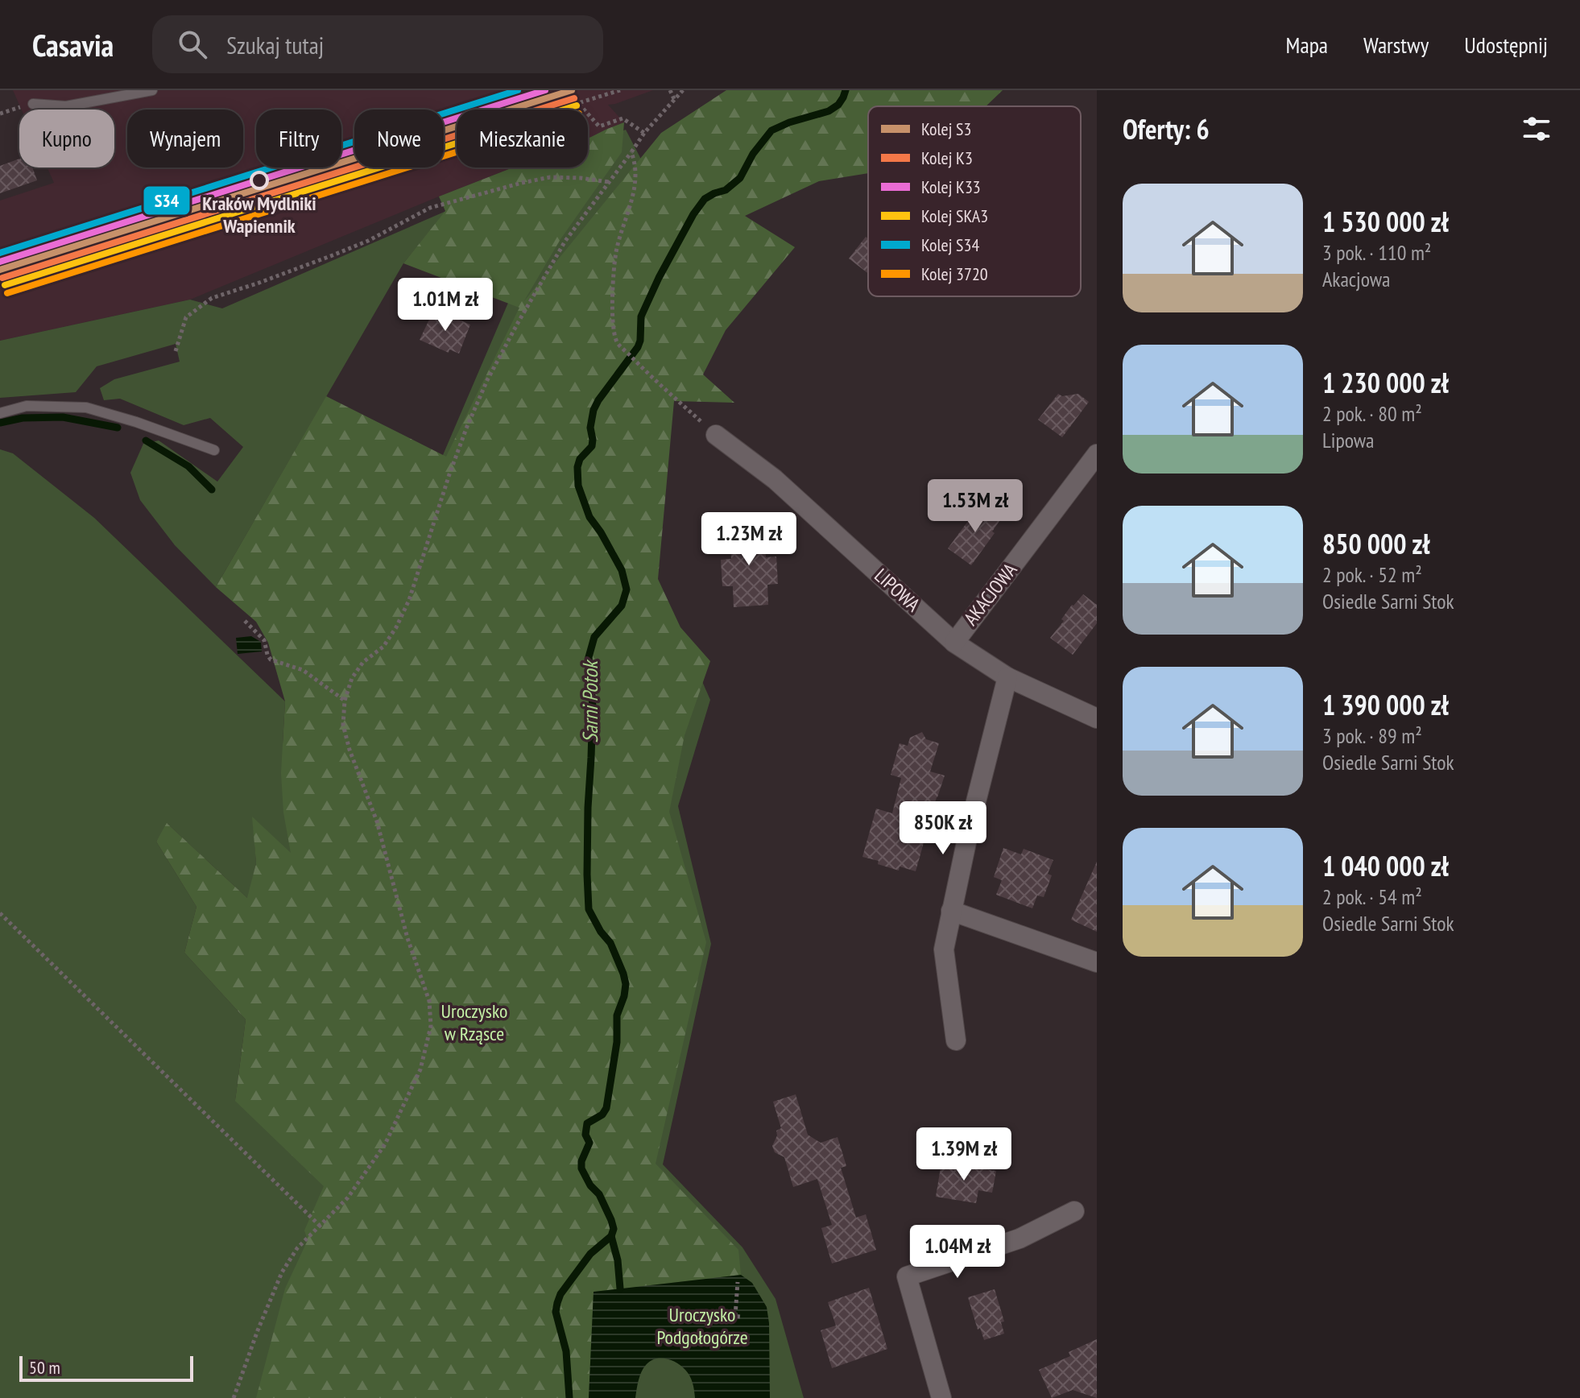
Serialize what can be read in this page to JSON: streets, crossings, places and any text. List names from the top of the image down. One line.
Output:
{"streets":{"street":["LIPOWA","AKACJOWA"]},"crossings":[["LIPOWA","AKACJOWA"]],"water":["Sarni Potok"],"parks":["Uroczysko w Rząsce","Uroczysko Podgołogórze"],"places":["Kraków Mydlniki Wapiennik"],"lines":["rail line S3","rail line K33","rail line S34","rail line K3","rail line SKA3","rail line 3720"],"legend":["Kolej S3","Kolej K3","Kolej K33","Kolej SKA3","Kolej S34","Kolej 3720"],"scale_bar":"50 m","page":{"header":"Casavia","search":"Szukaj tutaj","nav":["Mapa","Warstwy","Udostępnij"],"heading":"Oferty: 6","chip":["Kupno","Wynajem","Filtry","Nowe","Mieszkanie"],"list":[{"name":"1 530 000 zł","note":"3 pok. · 110 m² · Akacjowa"},{"name":"1 230 000 zł","note":"2 pok. · 80 m² · Lipowa"},{"name":"850 000 zł","note":"2 pok. · 52 m² · Osiedle Sarni Stok"},{"name":"1 390 000 zł","note":"3 pok. · 89 m² · Osiedle Sarni Stok"},{"name":"1 040 000 zł","note":"2 pok. · 54 m² · Osiedle Sarni Stok"}],"price":["1.01M zł","1.53M zł","1.23M zł","850K zł","1.39M zł","1.04M zł"],"scale":"50 m"}}
